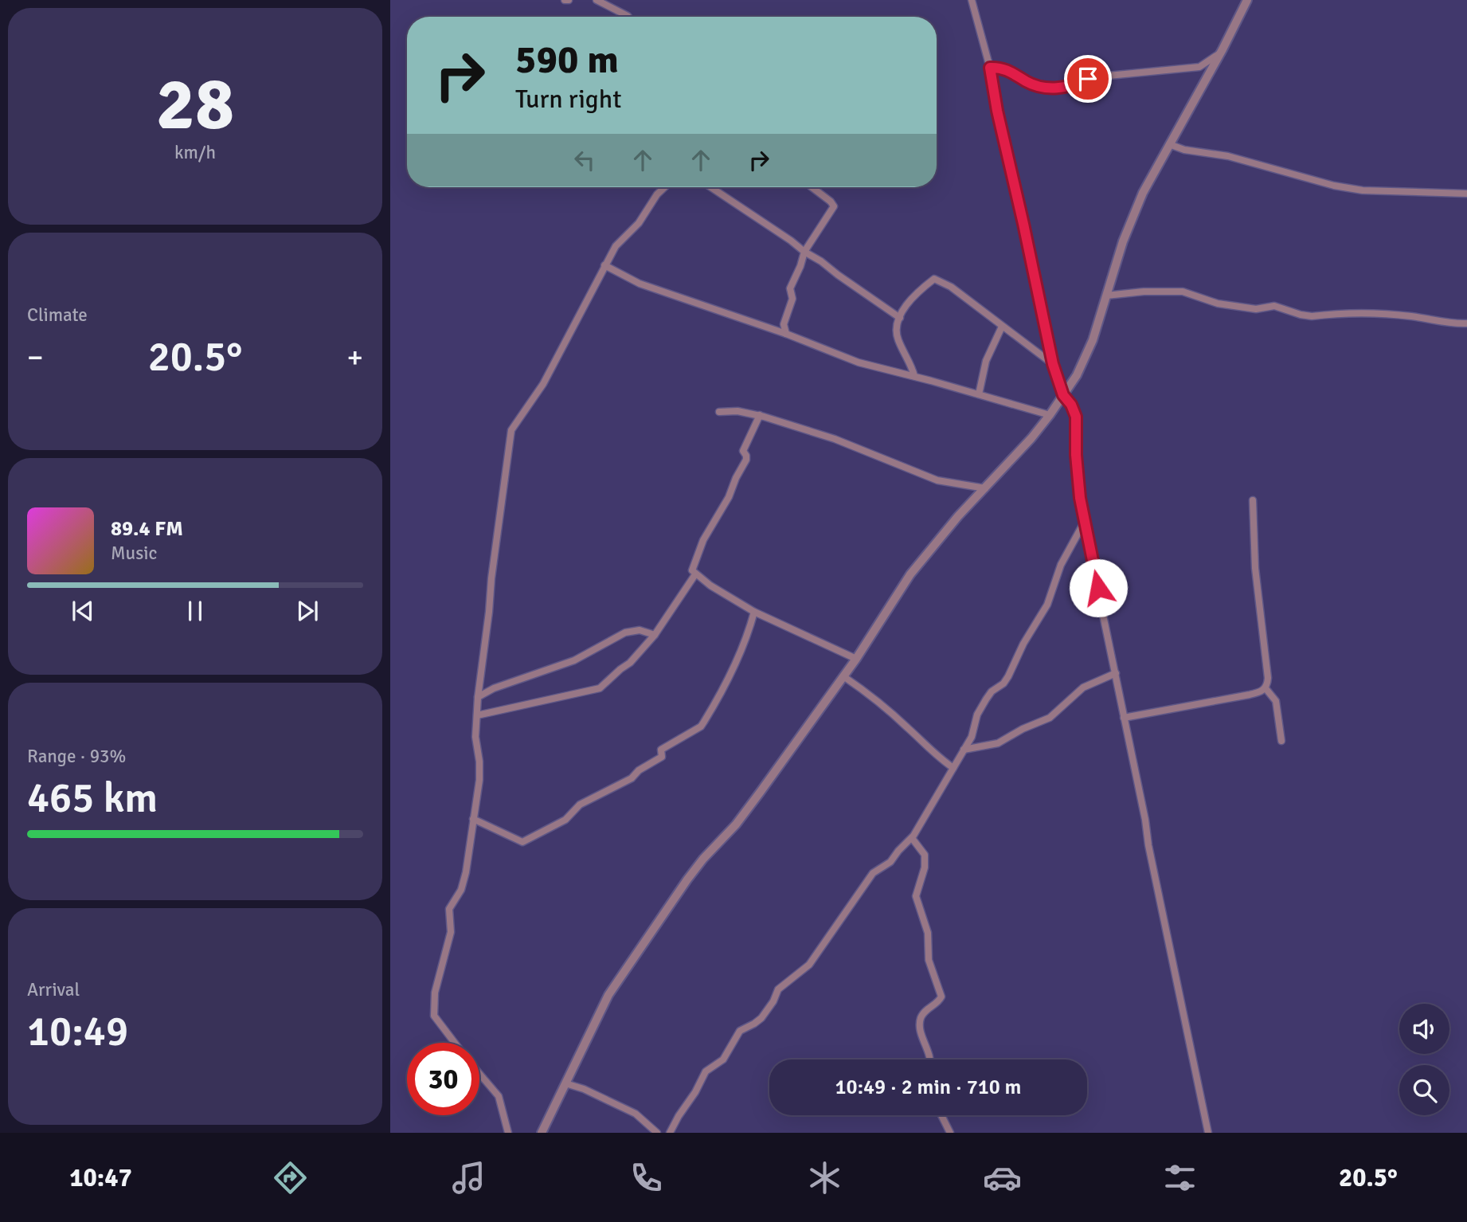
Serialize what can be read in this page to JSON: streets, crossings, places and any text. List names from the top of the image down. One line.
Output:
{"page":{"tile":[["28","km/h"],"Climate",["Range · 93%","465 km"],["Arrival","10:49"]],"turn":["590 m","Turn right"],"heat":["−","20.5°","+"],"song":["89.4 FM","Music"],"limit":"30","trip":"10:49 · 2 min · 710 m","tabs":["10:47","20.5°"]}}
